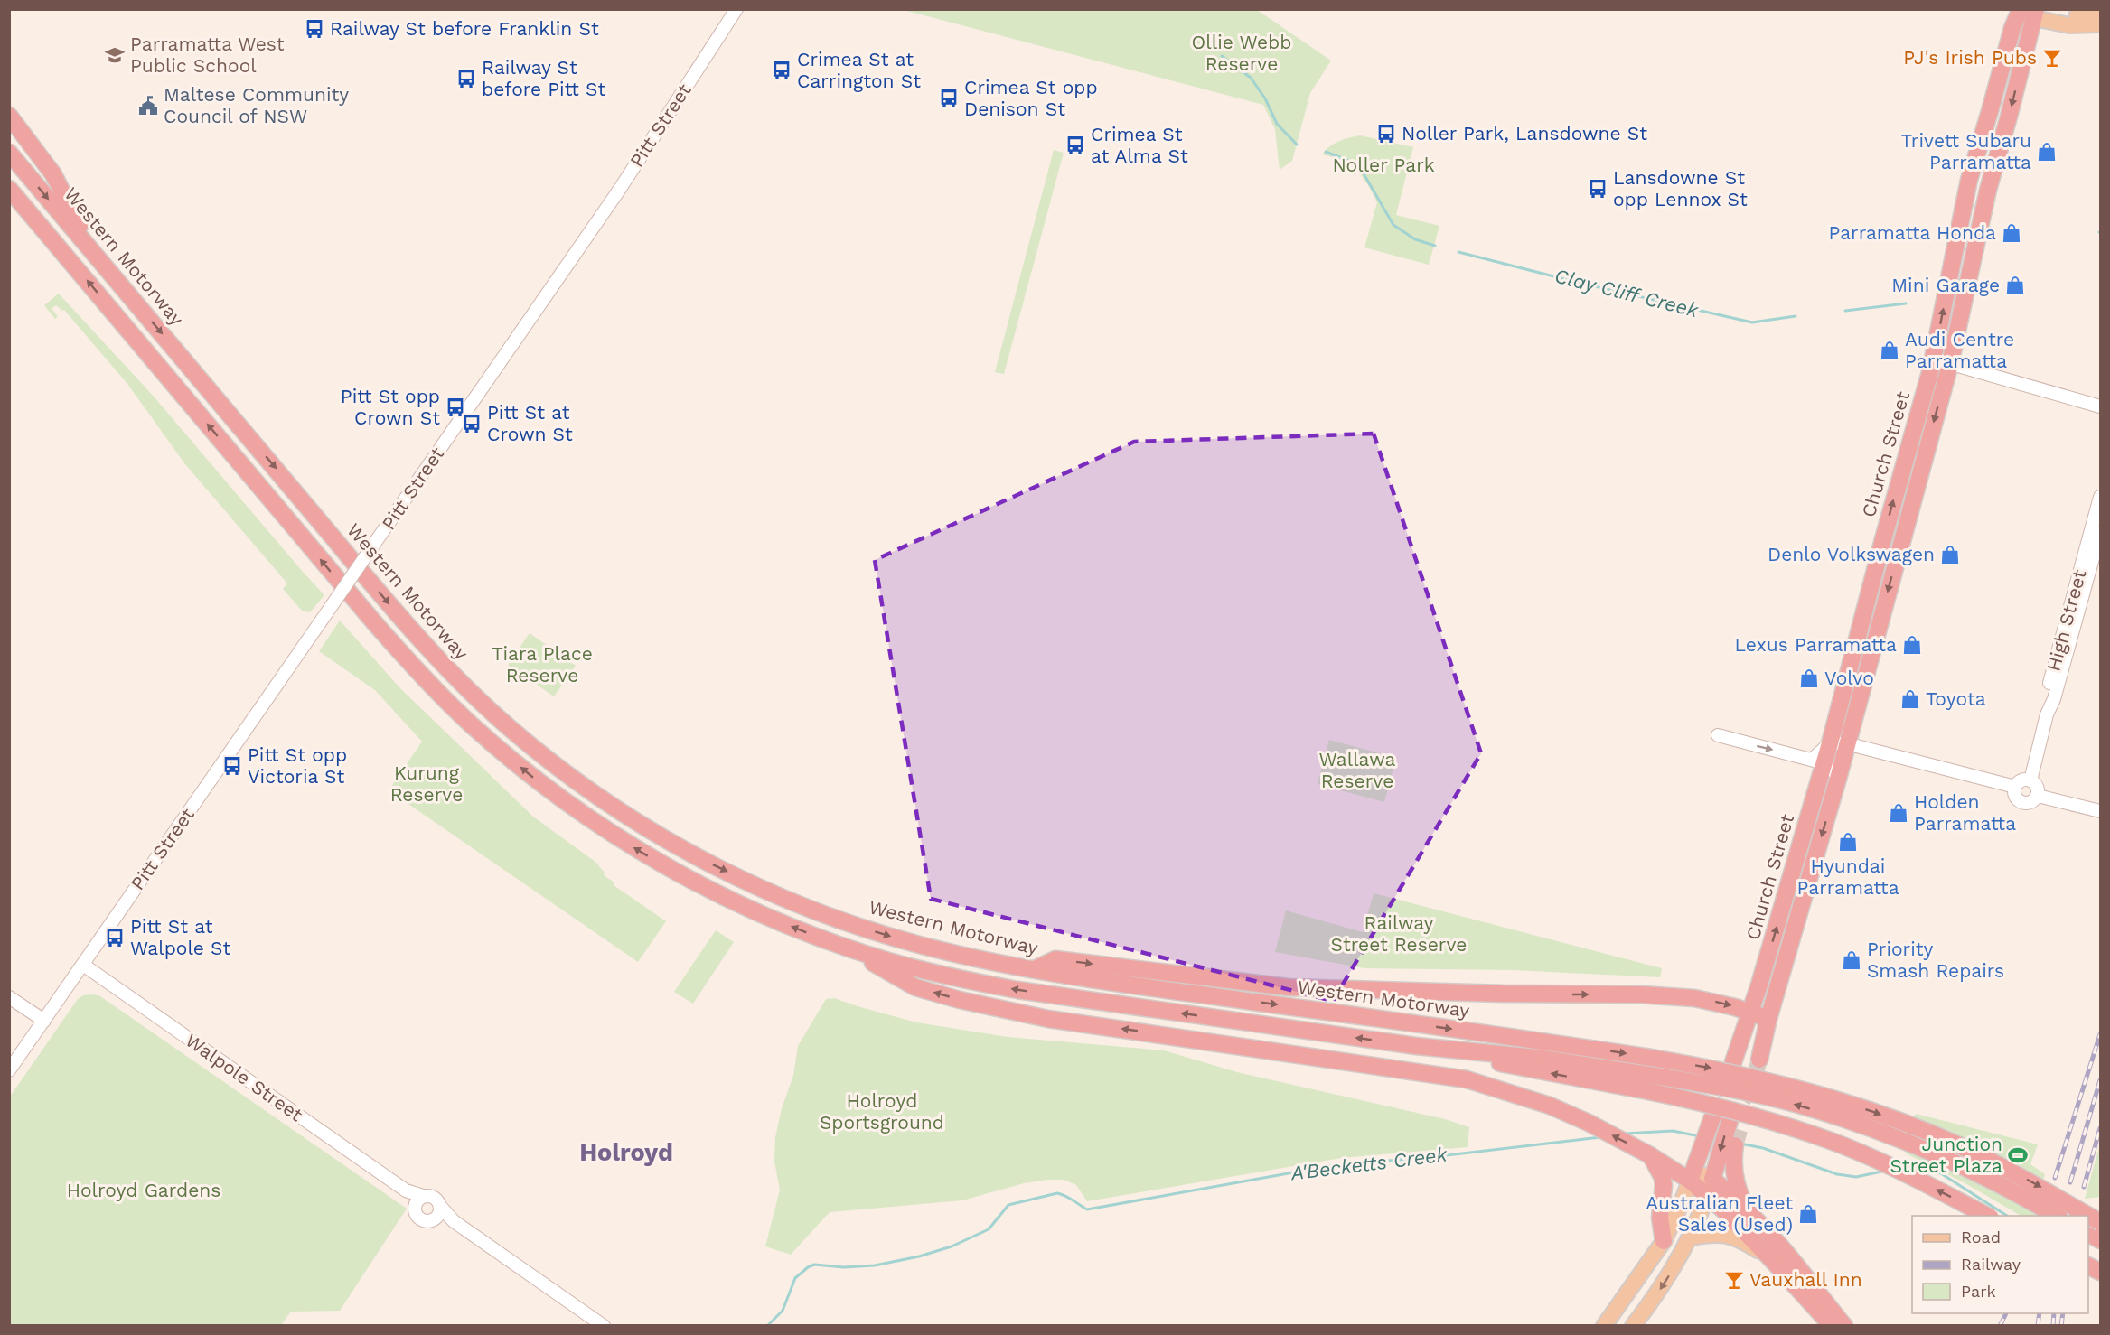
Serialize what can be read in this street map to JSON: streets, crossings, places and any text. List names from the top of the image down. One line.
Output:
{"streets":{"highway":["Western Motorway","Church Street"],"main road":["Pitt Street","High Street","Walpole Street"]},"crossings":[["Pitt Street","Walpole Street"]],"districts":["Holroyd"],"water":["Clay Cliff Creek","A'Becketts Creek"],"parks":["Ollie Webb Reserve","Noller Park","Tiara Place Reserve","Wallawa Reserve","Kurung Reserve","Railway Street Reserve","Holroyd Sportsground","Holroyd Gardens"],"places":{"bus stop":["Railway St before Franklin St","Crimea St at Carrington St","Railway St before Pitt St","Crimea St opp Denison St","Noller Park, Lansdowne St","Crimea St at Alma St","Lansdowne St opp Lennox St","Pitt St opp Crown St","Pitt St at Crown St","Pitt St opp Victoria St","Pitt St at Walpole St"],"school or university":["Parramatta West Public School"],"bar":["PJ's Irish Pubs","Vauxhall Inn"],"public building":["Maltese Community Council of NSW"],"shop":["Trivett Subaru Parramatta","Parramatta Honda","Mini Garage","Audi Centre Parramatta","Denlo Volkswagen","Lexus Parramatta","Volvo","Toyota","Holden Parramatta","Hyundai Parramatta","Priority Smash Repairs","Australian Fleet Sales (Used)"],"sports":["Junction Street Plaza"]},"legend":["Road","Railway","Park"]}
